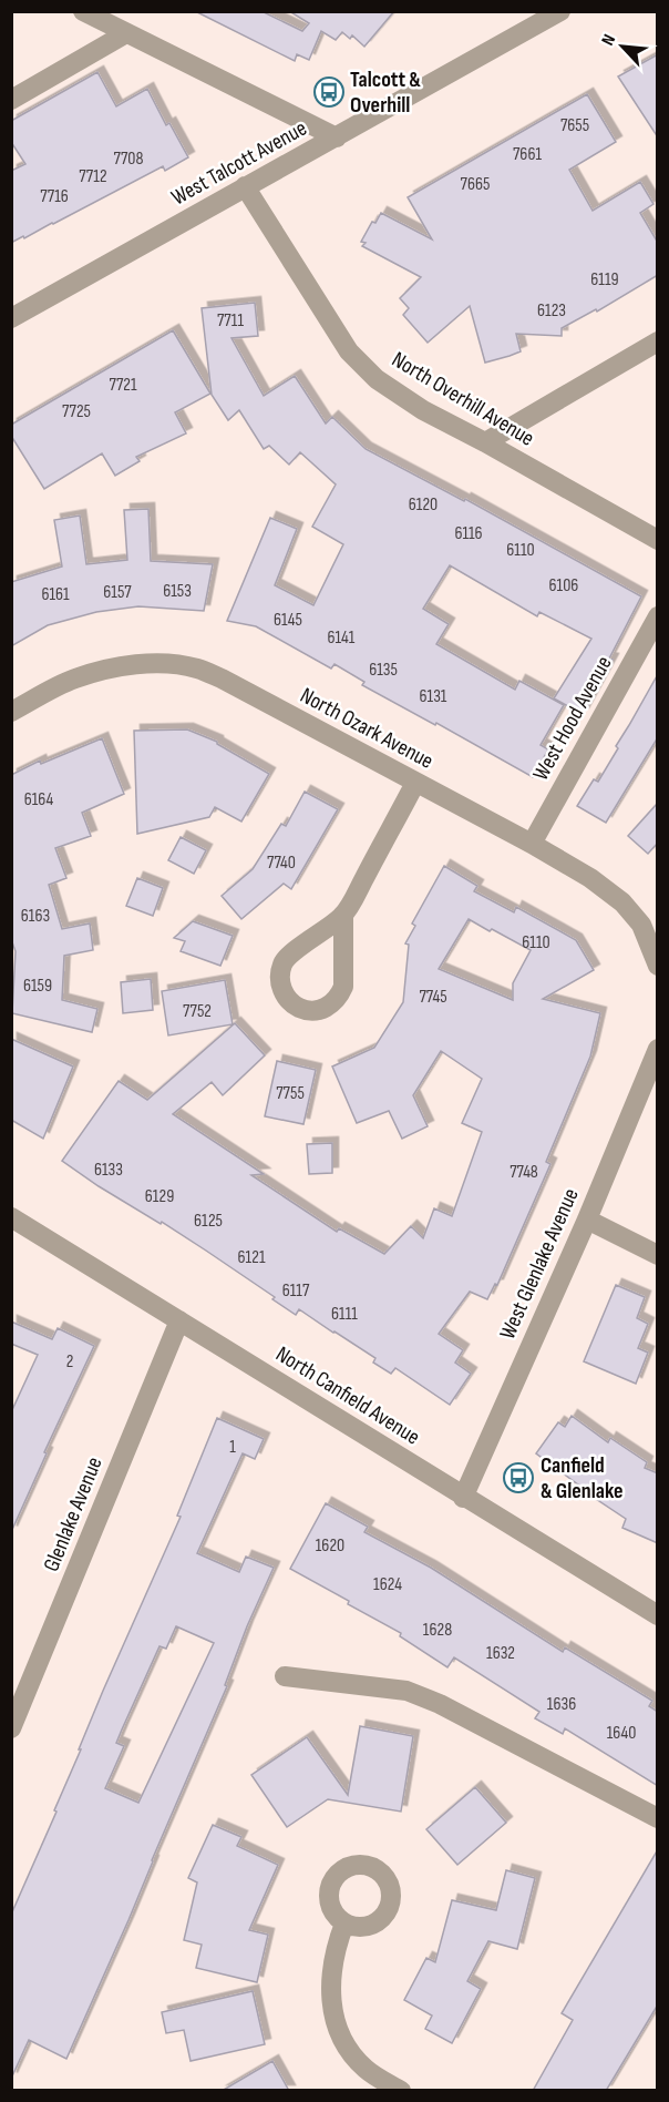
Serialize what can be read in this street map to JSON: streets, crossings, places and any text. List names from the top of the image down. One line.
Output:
{"streets":{"street":["West Talcott Avenue","North Overhill Avenue","West Hood Avenue","North Ozark Avenue","West Glenlake Avenue","North Canfield Avenue","Glenlake Avenue"]},"crossings":[["West Talcott Avenue","North Overhill Avenue"],["West Hood Avenue","North Ozark Avenue"],["West Glenlake Avenue","North Canfield Avenue"],["North Canfield Avenue","Glenlake Avenue"]],"places":{"bus stop":["Talcott & Overhill","Canfield & Glenlake"]},"house_numbers":["7655","7661","7708","7712","7665","7716","6119","6123","7711","7721","7725","6120","6116","6110","6106","6153","6157","6161","6145","6141","6135","6131","6164","7740","6163","6110","6159","7745","7752","7755","6133","7748","6129","6125","6121","6117","6111","2","1","1620","1624","1628","1632","1636","1640"],"north":"top left"}
